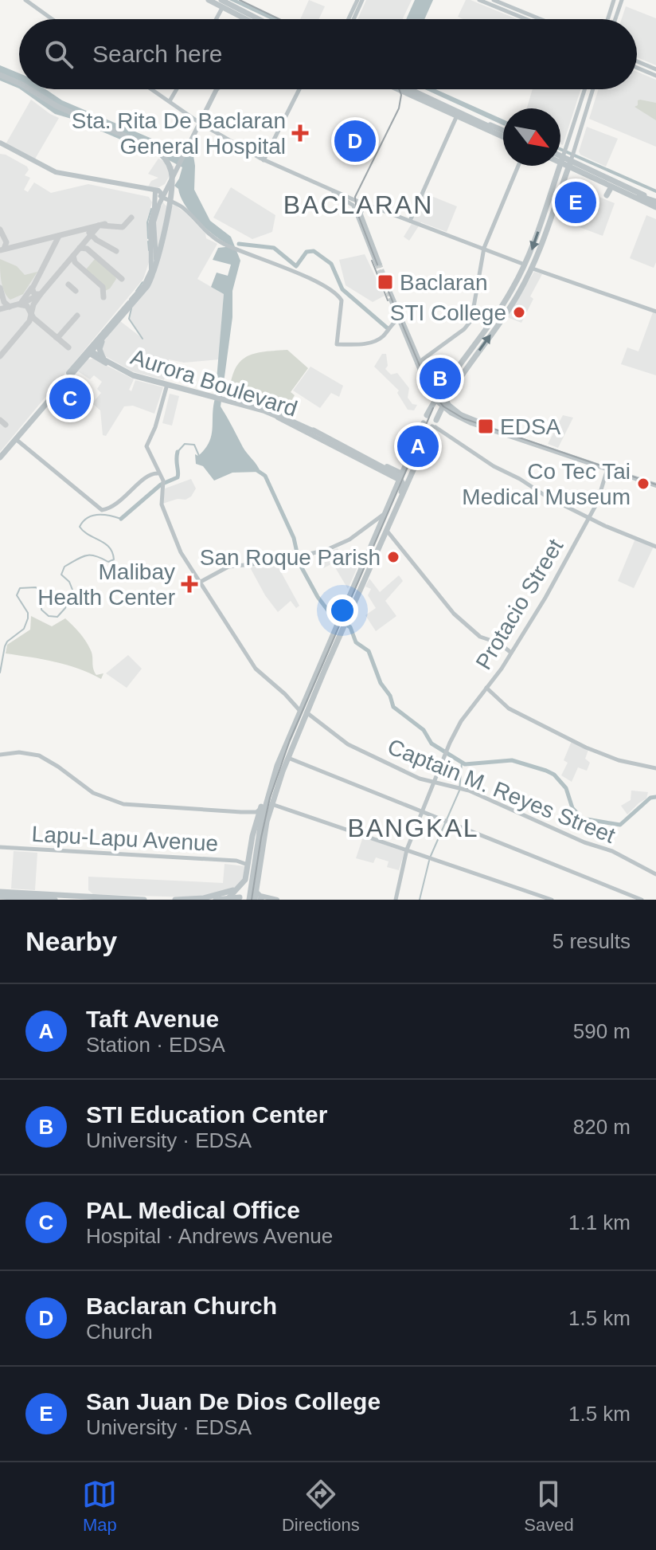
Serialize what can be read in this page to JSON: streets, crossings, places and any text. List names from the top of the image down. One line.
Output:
{"streets":{"main road":["Aurora Boulevard"],"street":["Protacio Street","Captain M. Reyes Street","Lapu-Lapu Avenue"]},"crossings":[["Protacio Street","Captain M. Reyes Street"]],"districts":["BACLARAN","BANGKAL"],"places":{"health":["Sta. Rita De Baclaran General Hospital","Malibay Health Center"],"transit":["Baclaran","EDSA"],"other":["STI College","Co Tec Tai Medical Museum","San Roque Parish"]},"north":"bottom right","page":{"search":"Search here","pins":["D","E","B","C","A"],"heading":["Nearby","5 results"],"list":[{"mark":"A","name":"Taft Avenue","note":"Station · EDSA","value":"590 m"},{"mark":"B","name":"STI Education Center","note":"University · EDSA","value":"820 m"},{"mark":"C","name":"PAL Medical Office","note":"Hospital · Andrews Avenue","value":"1.1 km"},{"mark":"D","name":"Baclaran Church","note":"Church","value":"1.5 km"},{"mark":"E","name":"San Juan De Dios College","note":"University · EDSA","value":"1.5 km"}],"nav":["Map","Directions","Saved"]}}
